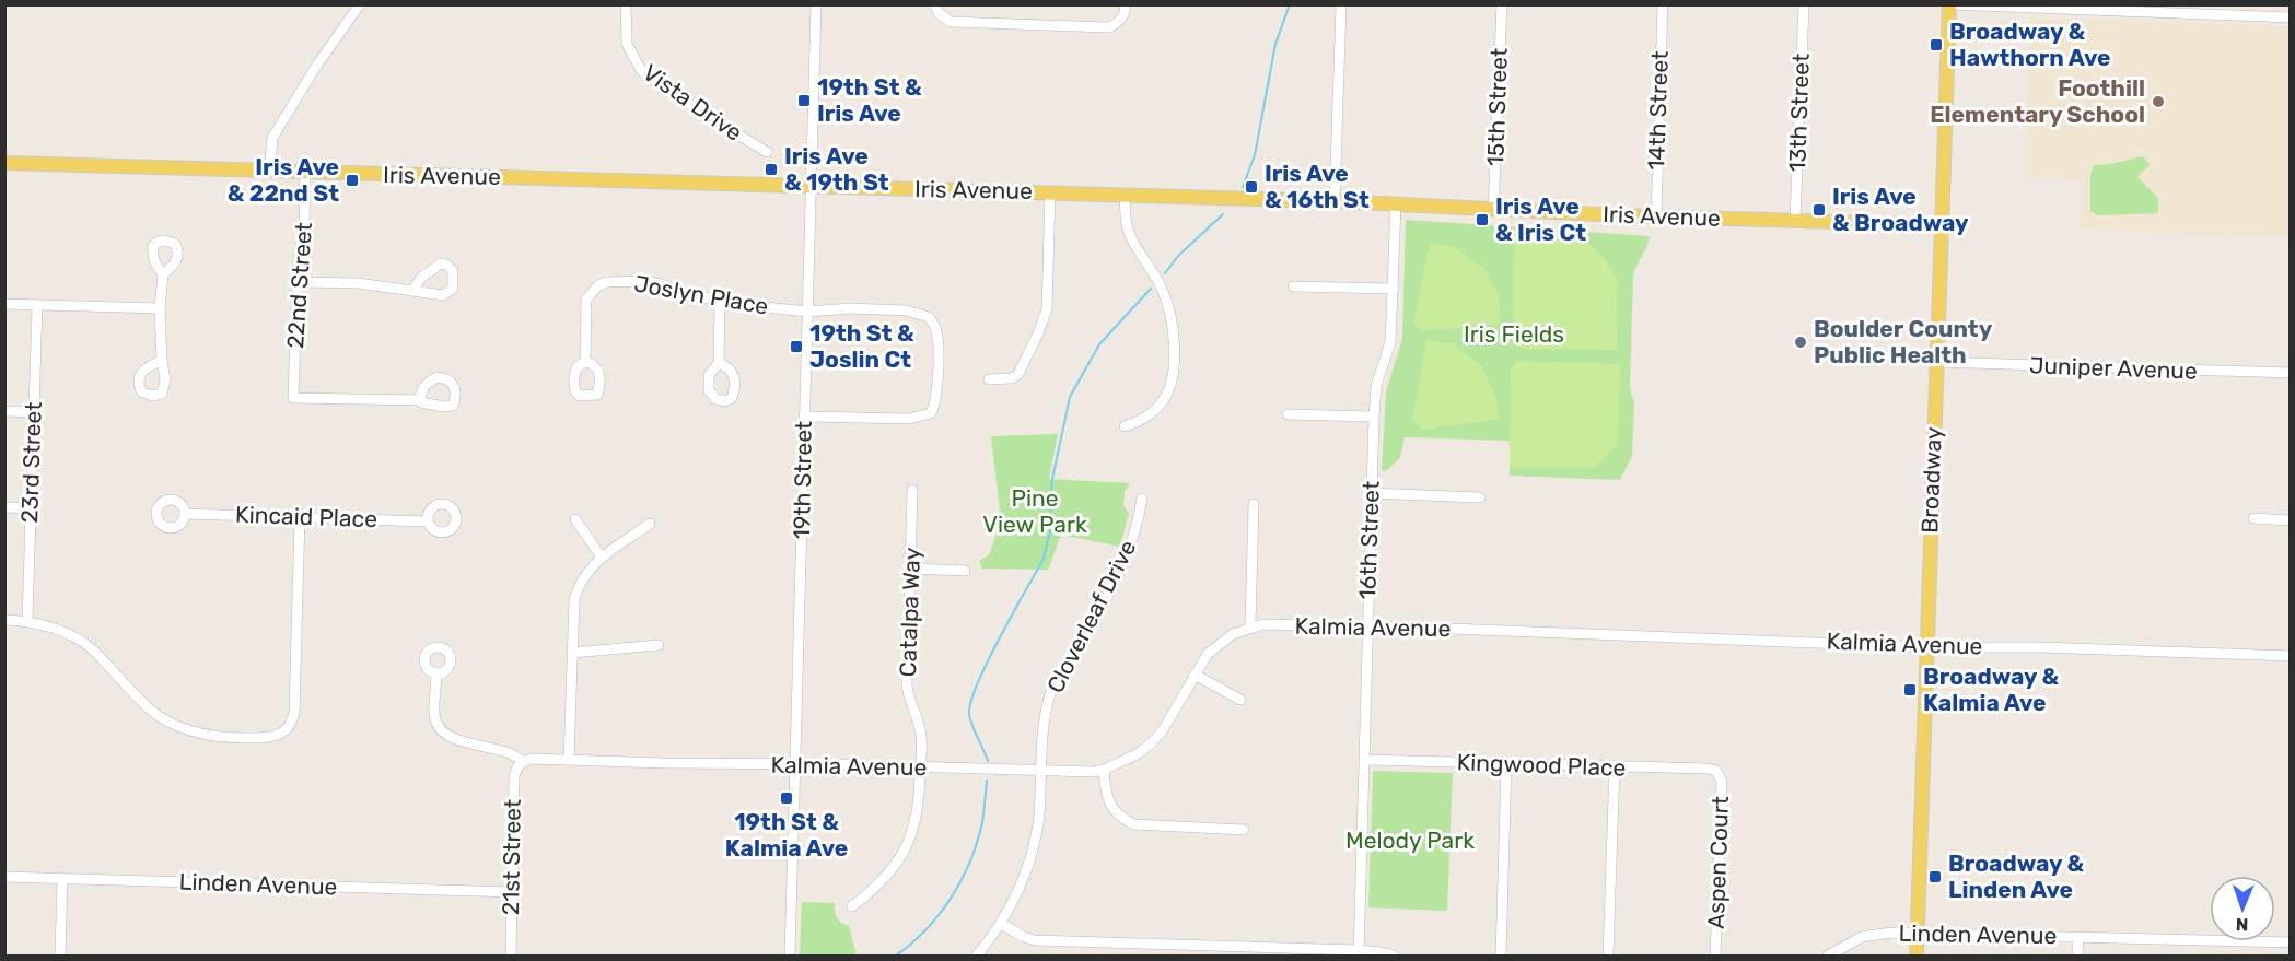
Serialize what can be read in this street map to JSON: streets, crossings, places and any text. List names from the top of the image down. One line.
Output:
{"streets":{"main road":["Iris Avenue","Broadway"],"street":["Vista Drive","15th Street","14th Street","13th Street","22nd Street","Joslyn Place","Juniper Avenue","23rd Street","19th Street","Kincaid Place","16th Street","Catalpa Way","Cloverleaf Drive","Kalmia Avenue","Kingwood Place","21st Street","Aspen Court","Linden Avenue"]},"crossings":[["15th Street","Iris Avenue"],["14th Street","Iris Avenue"],["13th Street","Iris Avenue"],["Iris Avenue","22nd Street"],["Iris Avenue","19th Street"],["Iris Avenue","Broadway"],["Iris Avenue","16th Street"],["Joslyn Place","19th Street"],["Juniper Avenue","Broadway"],["19th Street","Kalmia Avenue"],["Broadway","Kalmia Avenue"],["Broadway","Linden Avenue"],["16th Street","Kalmia Avenue"],["16th Street","Kingwood Place"],["Catalpa Way","Kalmia Avenue"],["Cloverleaf Drive","Kalmia Avenue"],["Kalmia Avenue","21st Street"],["Kingwood Place","Aspen Court"],["21st Street","Linden Avenue"]],"parks":["Iris Fields","Pine View Park","Melody Park"],"places":{"transit":["Broadway & Hawthorn Ave","19th St & Iris Ave","Iris Ave & 19th St","Iris Ave & 22nd St","Iris Ave & 16th St","Iris Ave & Broadway","Iris Ave & Iris Ct","19th St & Joslin Ct","Broadway & Kalmia Ave","19th St & Kalmia Ave","Broadway & Linden Ave"],"other":["Foothill Elementary School","Boulder County Public Health"]},"north":"bottom"}
